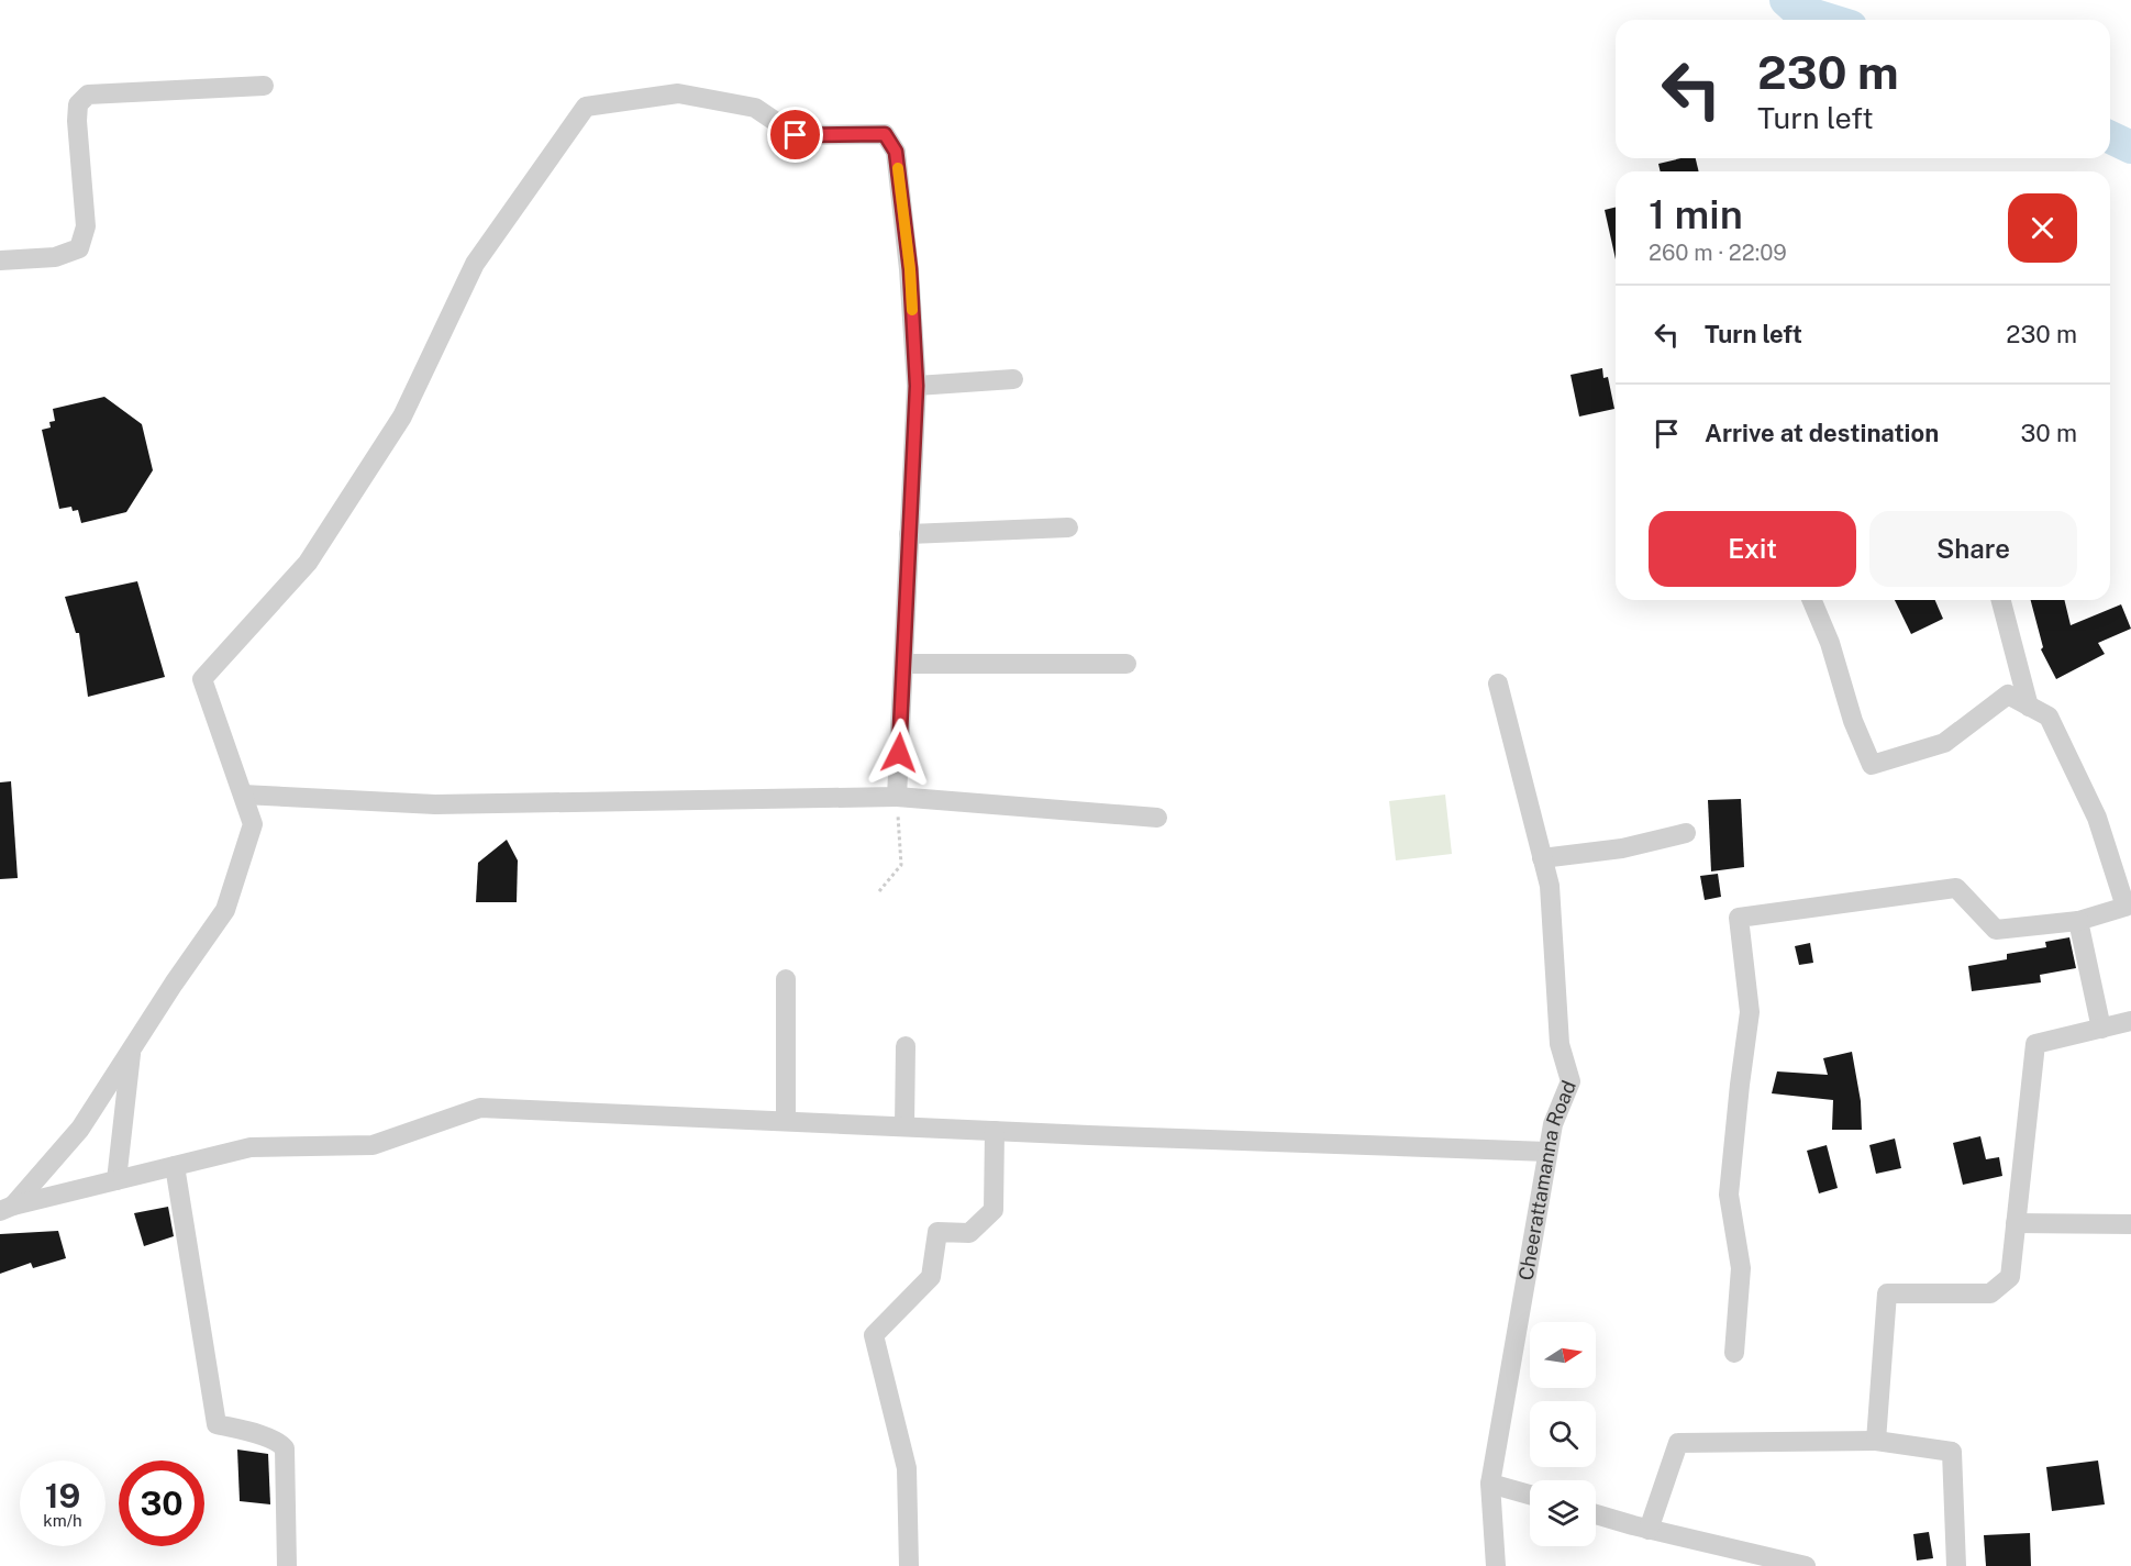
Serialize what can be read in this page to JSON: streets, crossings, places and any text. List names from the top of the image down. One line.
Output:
{"streets":{"street":["Cheerattamanna Road"]},"north":"right","page":{"turn":["230 m","Turn left"],"heading":["1 min","260 m · 22:09"],"list":[{"name":"Turn left","value":"230 m"},{"name":"Arrive at destination","value":"30 m"}],"buttons":["Exit","Share"],"speed":"19 km/h","limit":"30"}}
